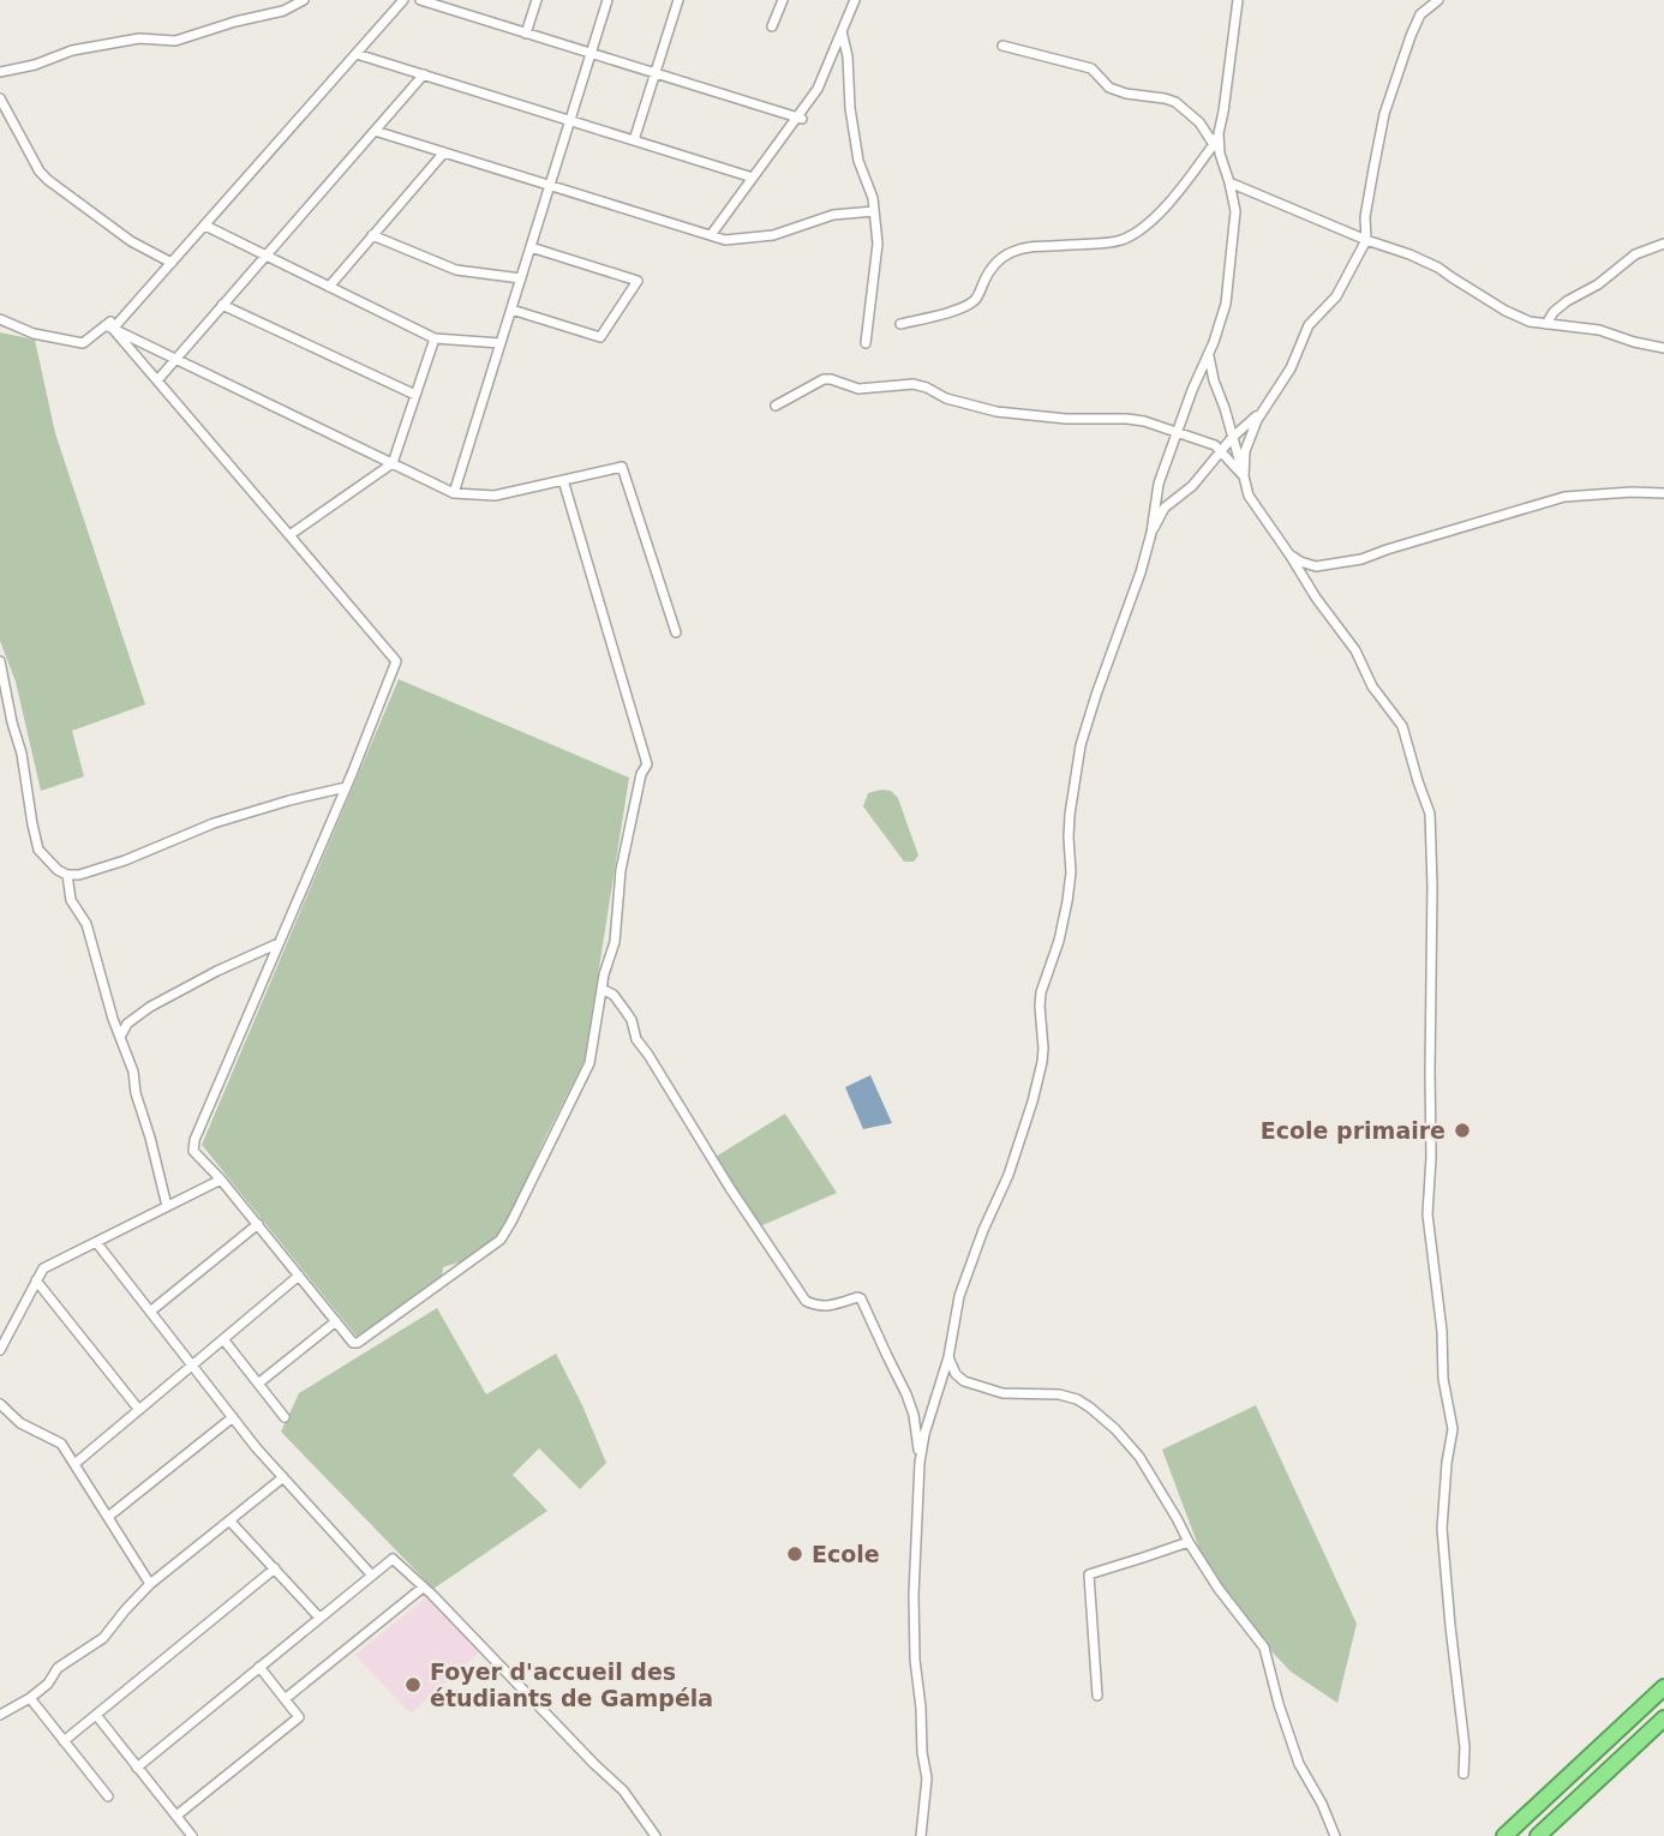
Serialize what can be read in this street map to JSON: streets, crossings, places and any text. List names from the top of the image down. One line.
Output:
{"places":["Ecole primaire","Ecole","Foyer d'accueil des étudiants de Gampéla"]}
